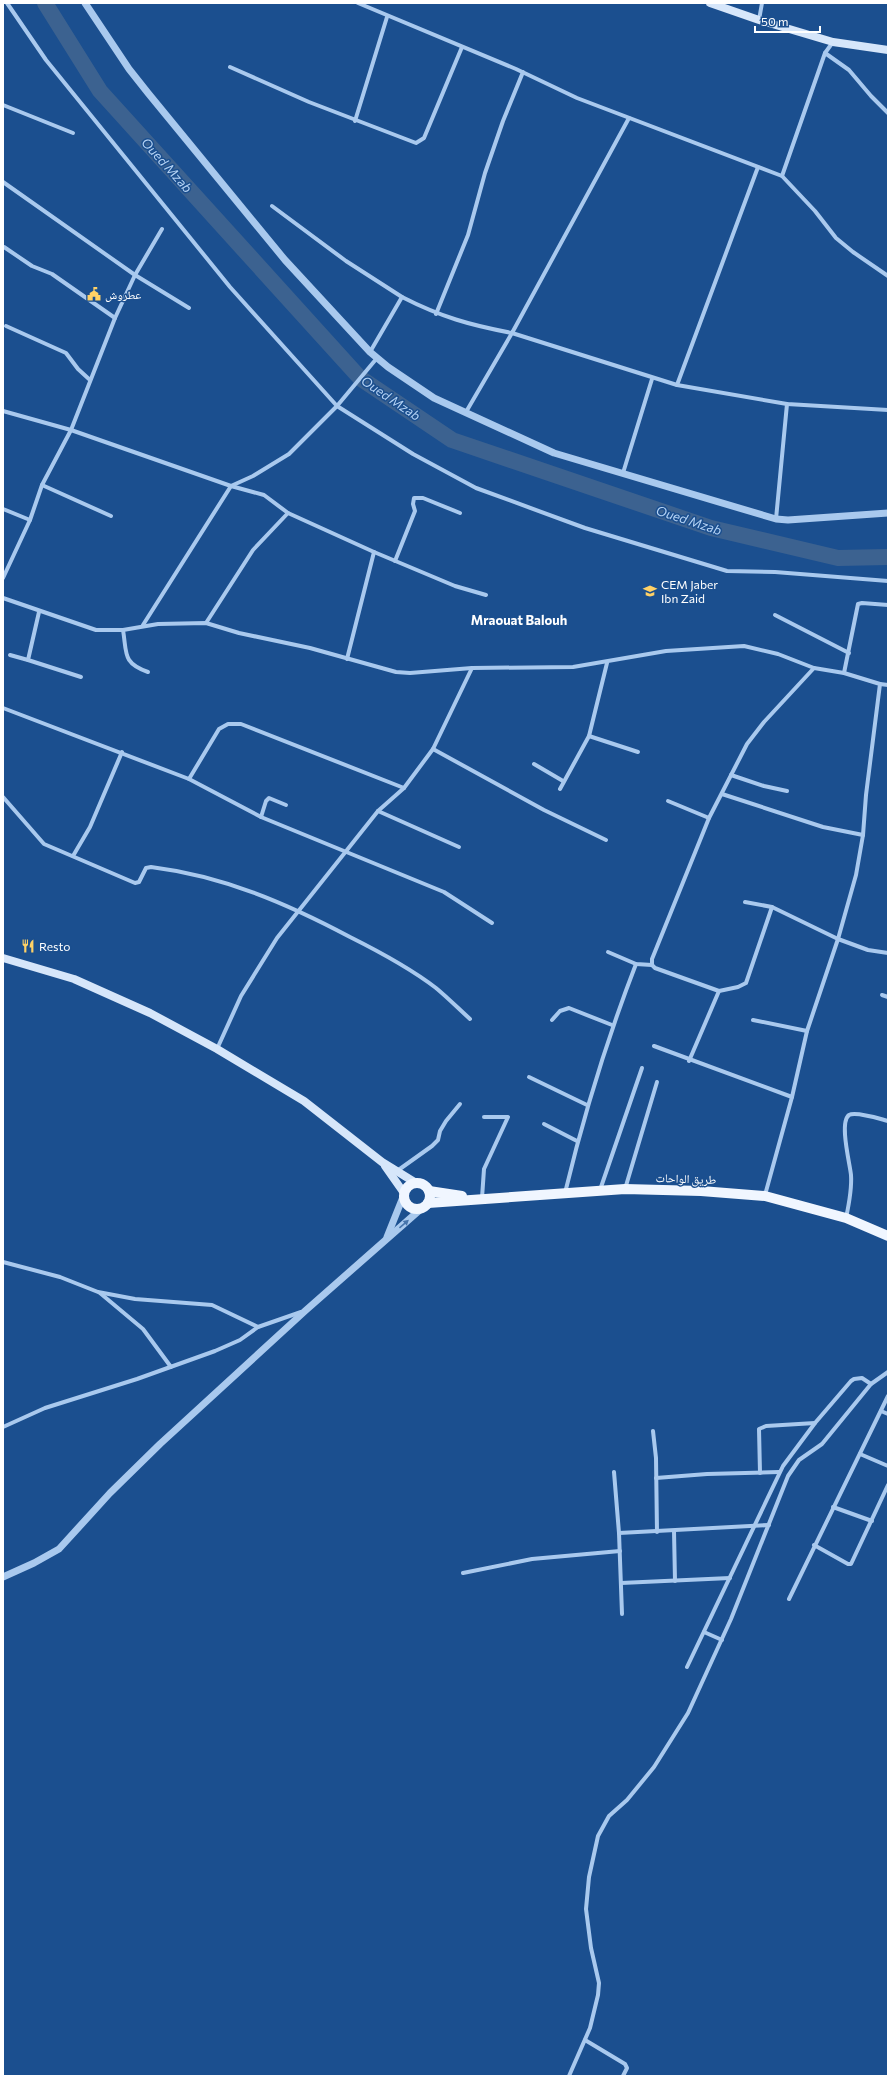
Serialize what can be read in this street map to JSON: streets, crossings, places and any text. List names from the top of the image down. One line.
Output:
{"streets":{"main road":["طريق الواحات"]},"districts":["Mraouat Balouh"],"water":["Oued Mzab"],"places":{"public building":["عطروش"],"school or university":["CEM Jaber Ibn Zaid"],"restaurant":["Resto"]},"scale_bar":"50 m"}
